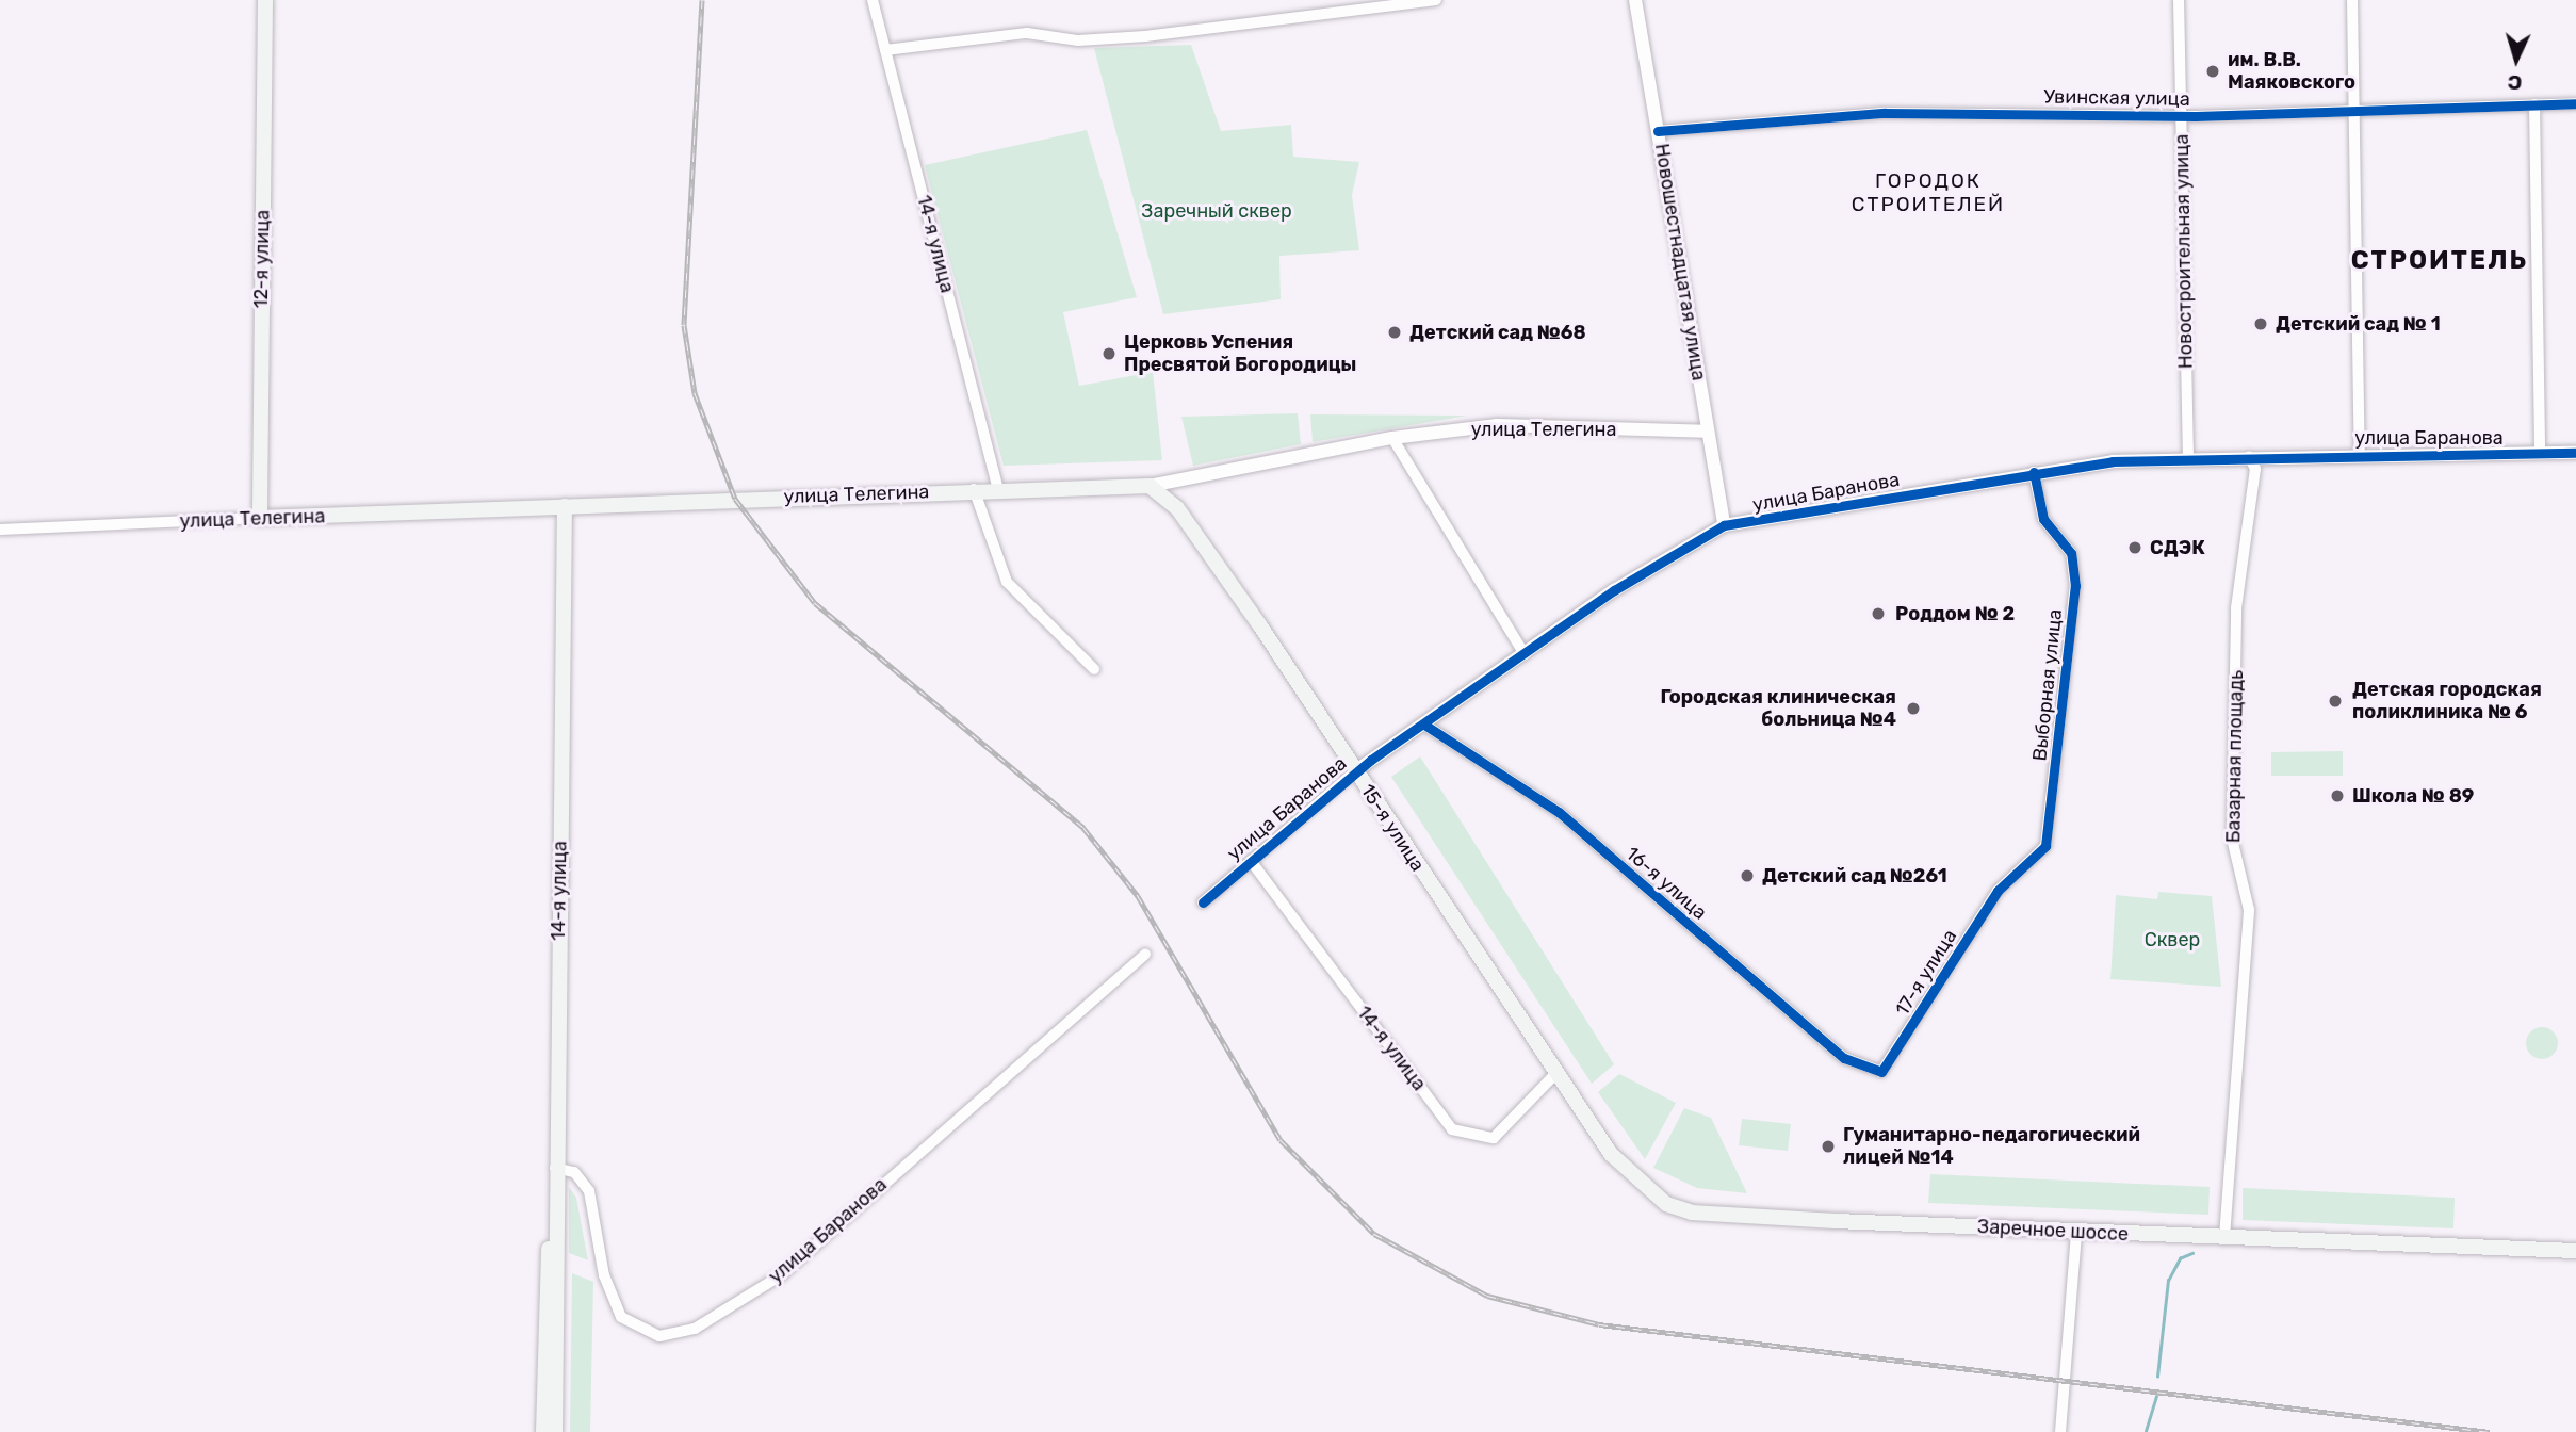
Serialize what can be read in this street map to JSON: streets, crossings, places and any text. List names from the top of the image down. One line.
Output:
{"streets":{"main road":["14-я улица","12-я улица","улица Телегина","15-я улица","Заречное шоссе"],"street":["Увинская улица","Новостроительная улица","Новошестнадцатая улица","улица Баранова","Выборная улица","Базарная площадь","16-я улица","17-я улица"]},"crossings":[["Увинская улица","Новостроительная улица"],["Увинская улица","Новошестнадцатая улица"],["14-я улица","улица Телегина"],["14-я улица","улица Баранова"],["14-я улица","15-я улица"],["Новостроительная улица","улица Баранова"],["12-я улица","улица Телегина"],["Новошестнадцатая улица","улица Телегина"],["Новошестнадцатая улица","улица Баранова"],["улица Телегина","15-я улица"],["улица Баранова","Выборная улица"],["улица Баранова","Базарная площадь"],["улица Баранова","15-я улица"],["улица Баранова","16-я улица"],["Выборная улица","17-я улица"],["Базарная площадь","Заречное шоссе"],["15-я улица","Заречное шоссе"],["16-я улица","17-я улица"]],"districts":["ГОРОДОК СТРОИТЕЛЕЙ","СТРОИТЕЛЬ"],"parks":["Заречный сквер","Сквер"],"places":["им. В.В. Маяковского","Детский сад № 1","Детский сад №68","Церковь Успения Пресвятой Богородицы","СДЭК","Роддом № 2","Детская городская поликлиника № 6","Городская клиническая больница №4","Школа № 89","Детский сад №261","Гуманитарно-педагогический лицей №14"],"north":"bottom"}
